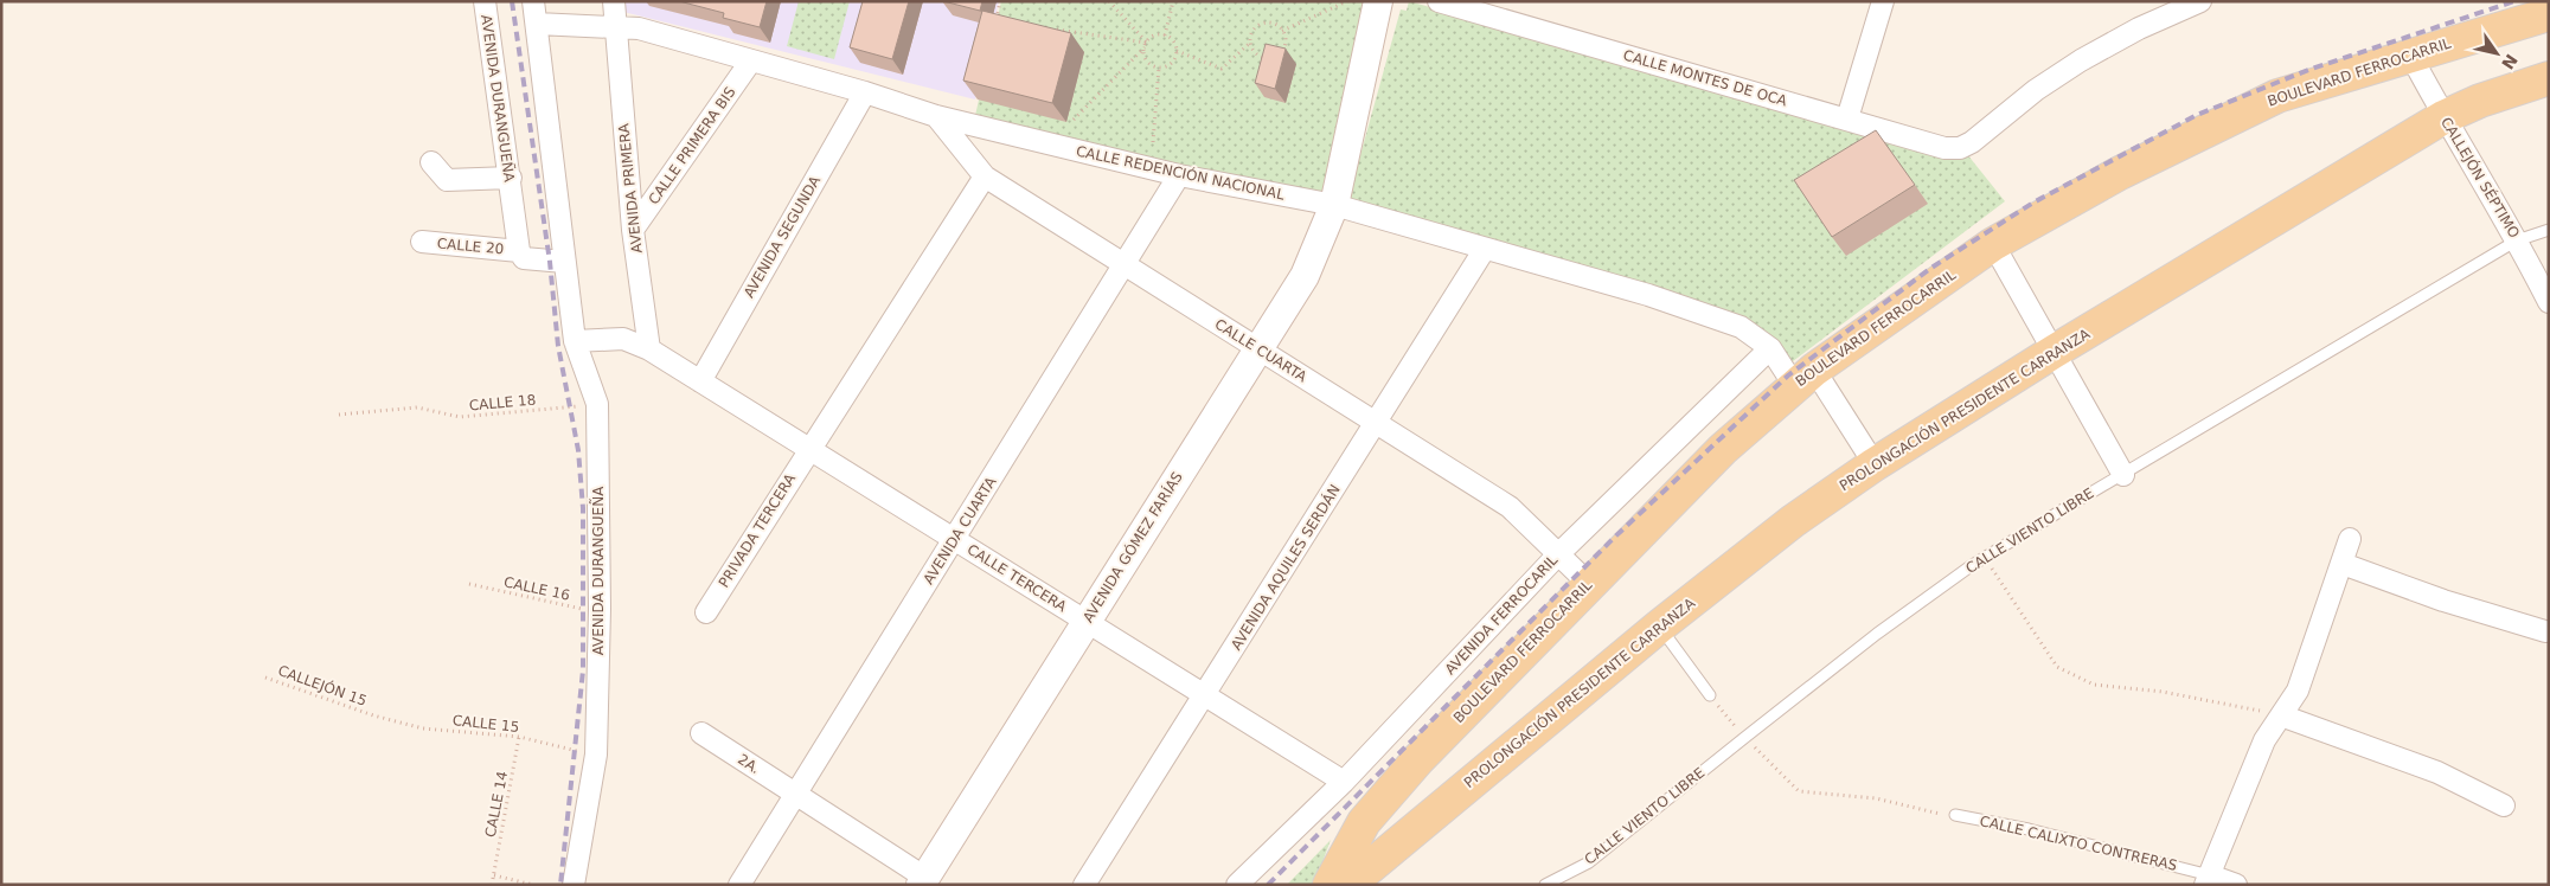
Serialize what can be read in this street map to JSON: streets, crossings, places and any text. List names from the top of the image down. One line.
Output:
{"streets":{"main road":["BOULEVARD FERROCARRIL","PROLONGACIÓN PRESIDENTE CARRANZA","AVENIDA GÓMEZ FARÍAS"],"street":["CALLE MONTES DE OCA","AVENIDA DURANGUEÑA","CALLE PRIMERA BIS","CALLE REDENCIÓN NACIONAL","CALLEJÓN SÉPTIMO","AVENIDA PRIMERA","AVENIDA SEGUNDA","CALLE 20","CALLE CUARTA","PRIVADA TERCERA","AVENIDA CUARTA","AVENIDA AQUILES SERDÁN","CALLE TERCERA","AVENIDA FERROCARIL","2A.","CALLE CALIXTO CONTRERAS"],"lane":["CALLE VIENTO LIBRE"],"path":["CALLE 18","CALLE 16","CALLEJÓN 15","CALLE 15","CALLE 14"]},"crossings":[["BOULEVARD FERROCARRIL","CALLE REDENCIÓN NACIONAL"],["BOULEVARD FERROCARRIL","CALLEJÓN SÉPTIMO"],["BOULEVARD FERROCARRIL","CALLE CUARTA"],["AVENIDA DURANGUEÑA","CALLE REDENCIÓN NACIONAL"],["AVENIDA DURANGUEÑA","CALLE 20"],["AVENIDA DURANGUEÑA","CALLE 18"],["AVENIDA DURANGUEÑA","CALLE TERCERA"],["AVENIDA DURANGUEÑA","CALLE 16"],["AVENIDA DURANGUEÑA","CALLE 15"],["CALLE PRIMERA BIS","CALLE REDENCIÓN NACIONAL"],["CALLE PRIMERA BIS","AVENIDA PRIMERA"],["CALLE REDENCIÓN NACIONAL","AVENIDA PRIMERA"],["CALLE REDENCIÓN NACIONAL","AVENIDA SEGUNDA"],["CALLE REDENCIÓN NACIONAL","CALLE CUARTA"],["CALLE REDENCIÓN NACIONAL","PROLONGACIÓN PRESIDENTE CARRANZA"],["CALLE REDENCIÓN NACIONAL","AVENIDA CUARTA"],["CALLE REDENCIÓN NACIONAL","AVENIDA GÓMEZ FARÍAS"],["CALLE REDENCIÓN NACIONAL","AVENIDA AQUILES SERDÁN"],["CALLE REDENCIÓN NACIONAL","AVENIDA FERROCARIL"],["CALLEJÓN SÉPTIMO","PROLONGACIÓN PRESIDENTE CARRANZA"],["CALLEJÓN SÉPTIMO","CALLE VIENTO LIBRE"],["AVENIDA PRIMERA","CALLE TERCERA"],["AVENIDA SEGUNDA","CALLE TERCERA"],["CALLE CUARTA","AVENIDA CUARTA"],["CALLE CUARTA","AVENIDA GÓMEZ FARÍAS"],["CALLE CUARTA","AVENIDA AQUILES SERDÁN"],["CALLE CUARTA","AVENIDA FERROCARIL"],["PRIVADA TERCERA","CALLE TERCERA"],["AVENIDA CUARTA","CALLE TERCERA"],["AVENIDA CUARTA","2A."],["AVENIDA GÓMEZ FARÍAS","CALLE TERCERA"],["AVENIDA GÓMEZ FARÍAS","2A."],["AVENIDA AQUILES SERDÁN","CALLE TERCERA"],["CALLE TERCERA","AVENIDA FERROCARIL"],["CALLEJÓN 15","CALLE 15"],["CALLE 15","CALLE 14"]],"north":"bottom right"}
